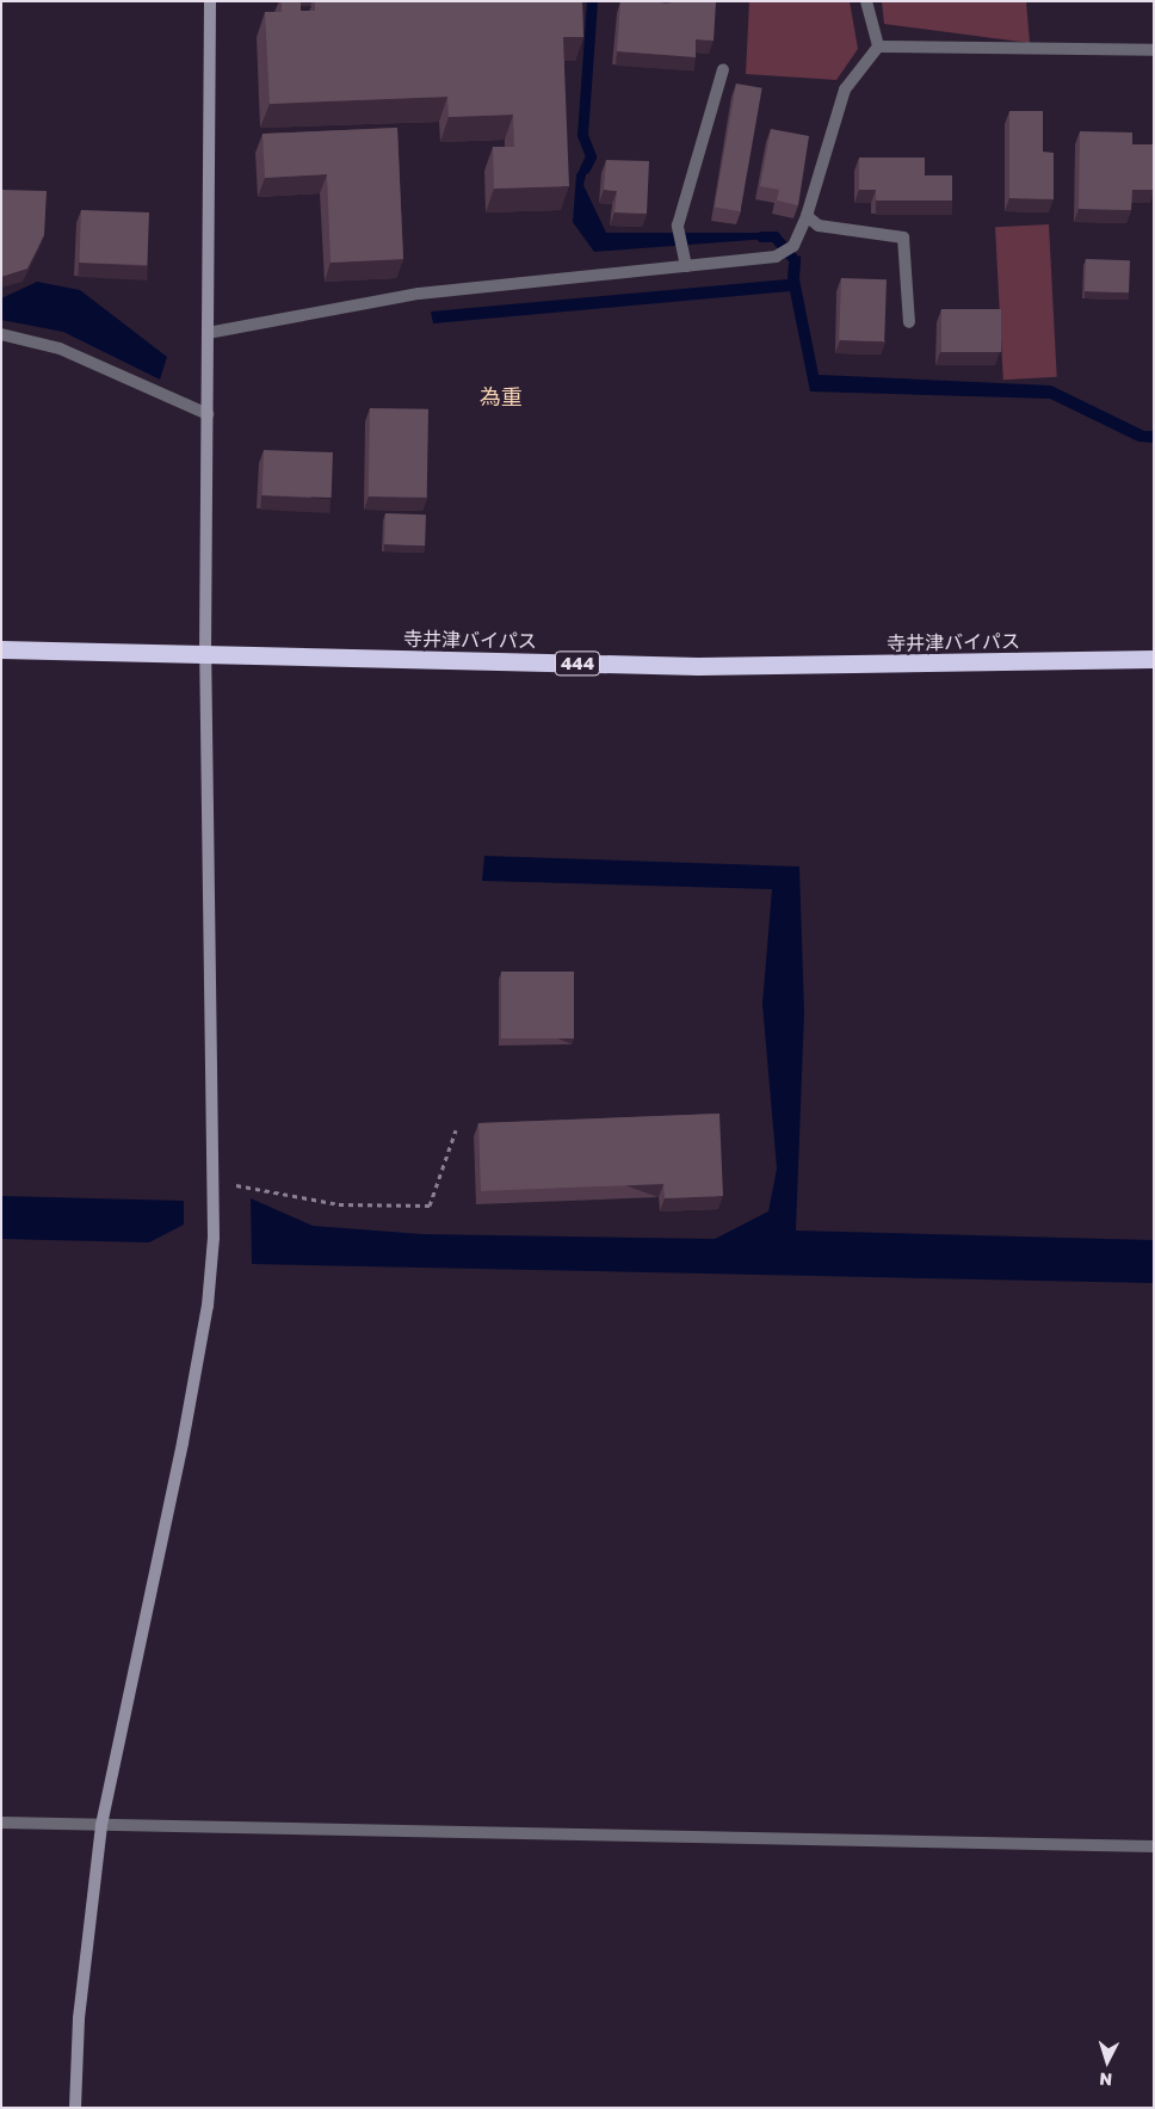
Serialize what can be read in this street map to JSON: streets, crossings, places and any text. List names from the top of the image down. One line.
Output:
{"streets":{"highway":["寺井津バイパス","444"]},"districts":["為重"],"north":"bottom"}
